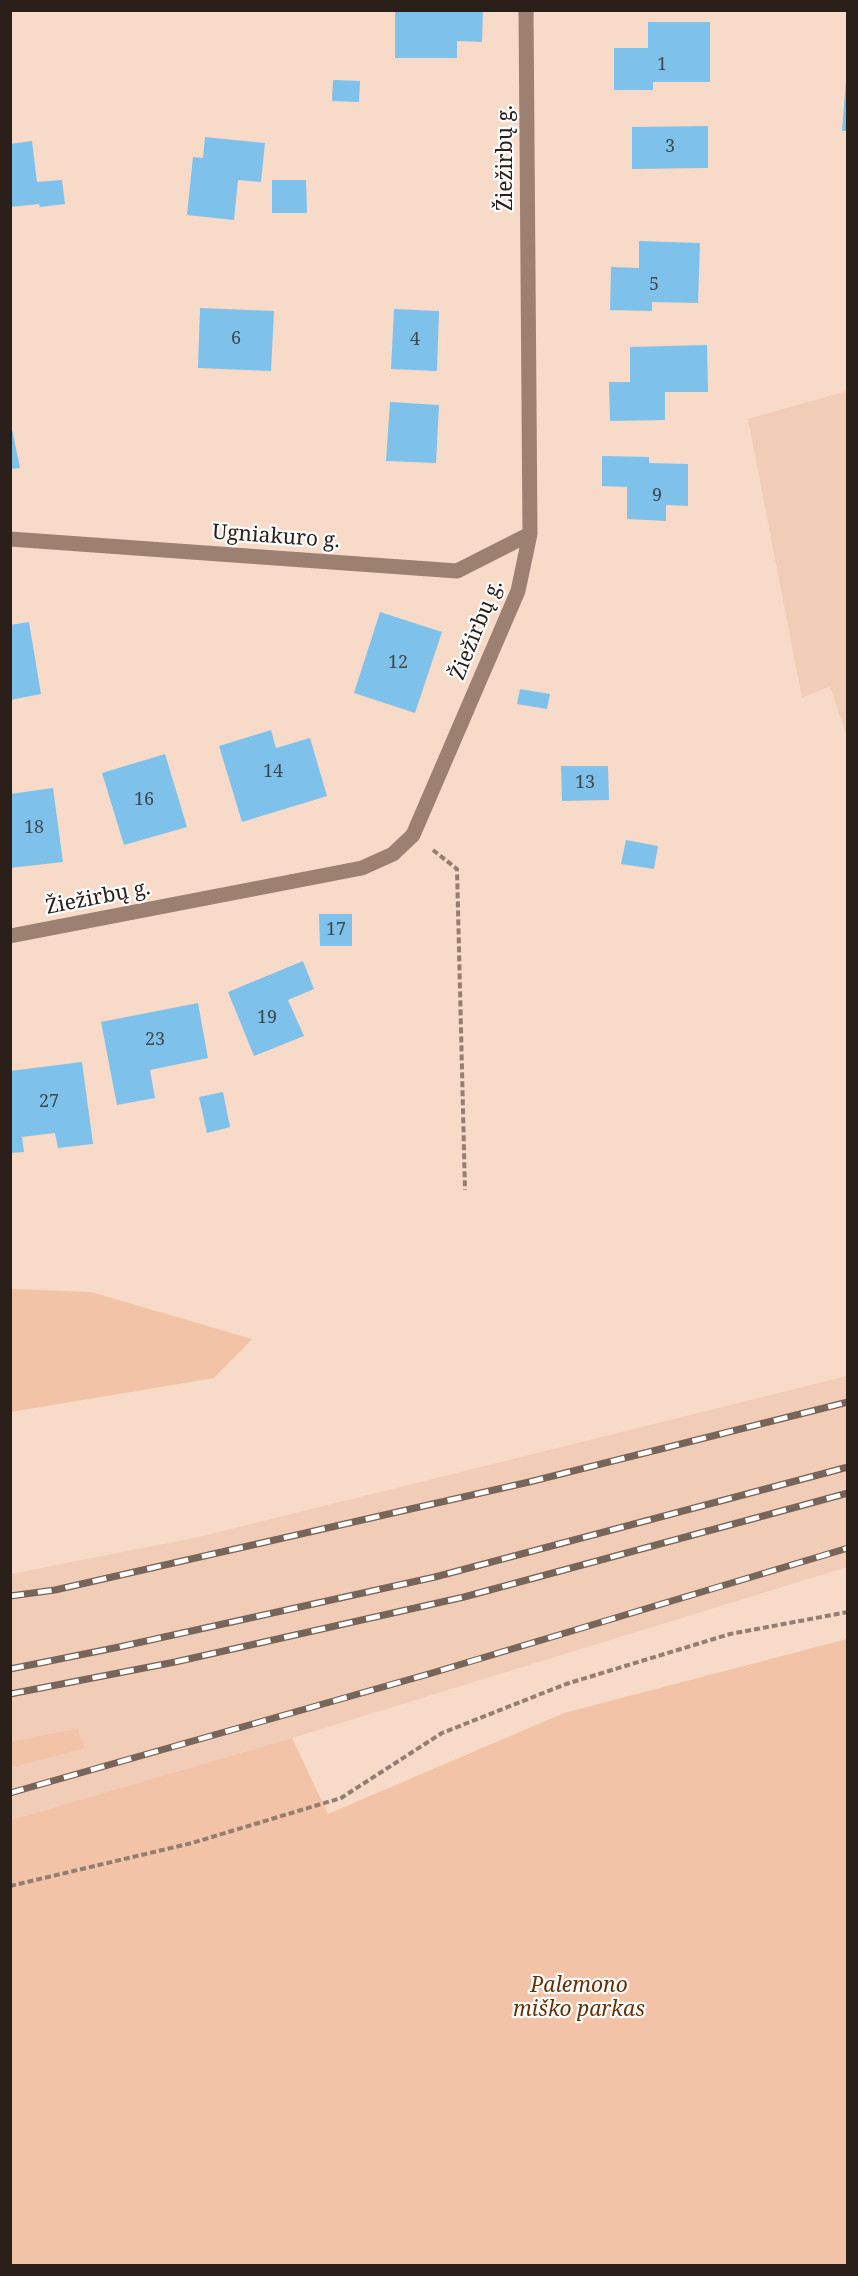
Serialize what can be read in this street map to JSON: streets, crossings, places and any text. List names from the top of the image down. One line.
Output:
{"streets":{"street":["Žiežirbų g.","Ugniakuro g."]},"crossings":[["Žiežirbų g.","Ugniakuro g."]],"parks":["Palemono miško parkas"],"house_numbers":["1","3","5","6","4","9","12","14","13","16","18","17","19","23","27"]}
